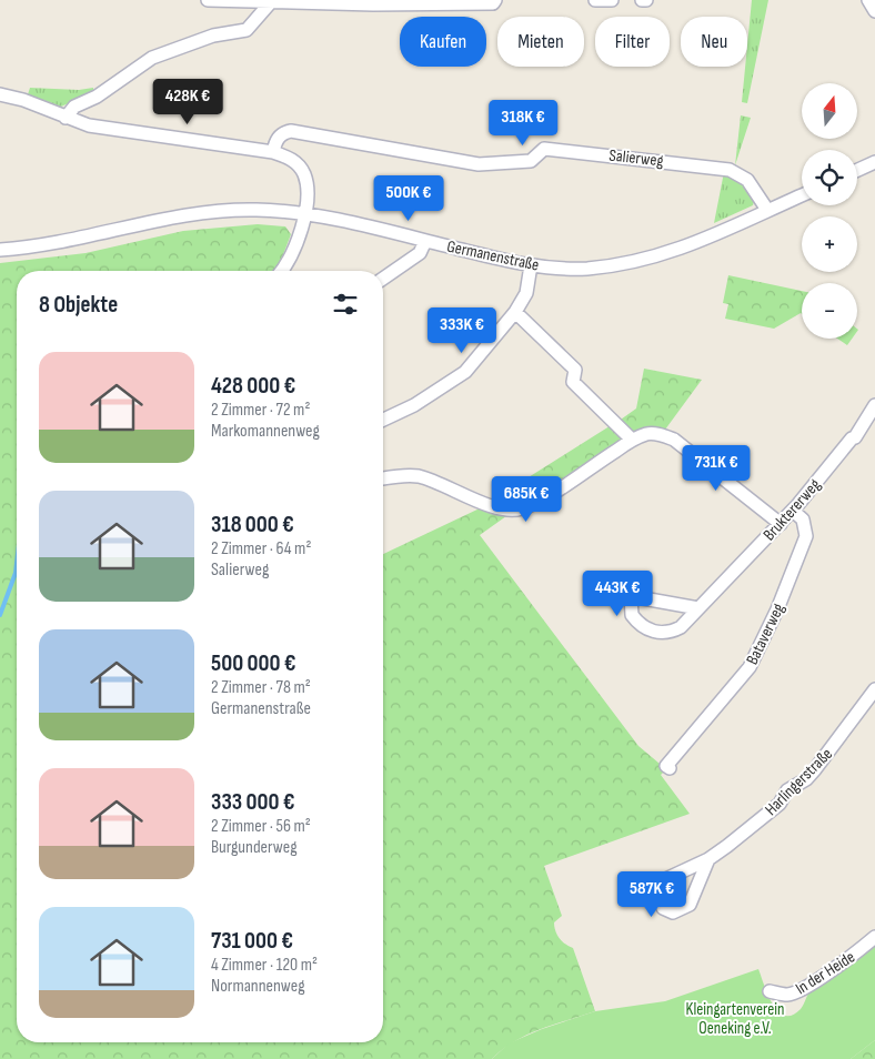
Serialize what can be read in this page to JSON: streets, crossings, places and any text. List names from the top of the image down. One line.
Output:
{"streets":{"street":["Salierweg","Germanenstraße","Bruktererweg","Bataverweg","Harlingerstraße","In der Heide"]},"crossings":[["Salierweg","Germanenstraße"],["Bruktererweg","Bataverweg"]],"parks":["Kleingartenverein Oeneking e.V."],"north":"top","page":{"chip":["Kaufen","Mieten","Filter","Neu"],"price":["428K €","318K €","500K €","333K €","731K €","685K €","443K €","587K €"],"map_buttons":["+","−"],"heading":"8 Objekte","list":[{"name":"428 000 €","note":"2 Zimmer · 72 m² · Markomannenweg"},{"name":"318 000 €","note":"2 Zimmer · 64 m² · Salierweg"},{"name":"500 000 €","note":"2 Zimmer · 78 m² · Germanenstraße"},{"name":"333 000 €","note":"2 Zimmer · 56 m² · Burgunderweg"},{"name":"731 000 €","note":"4 Zimmer · 120 m² · Normannenweg"}]}}
